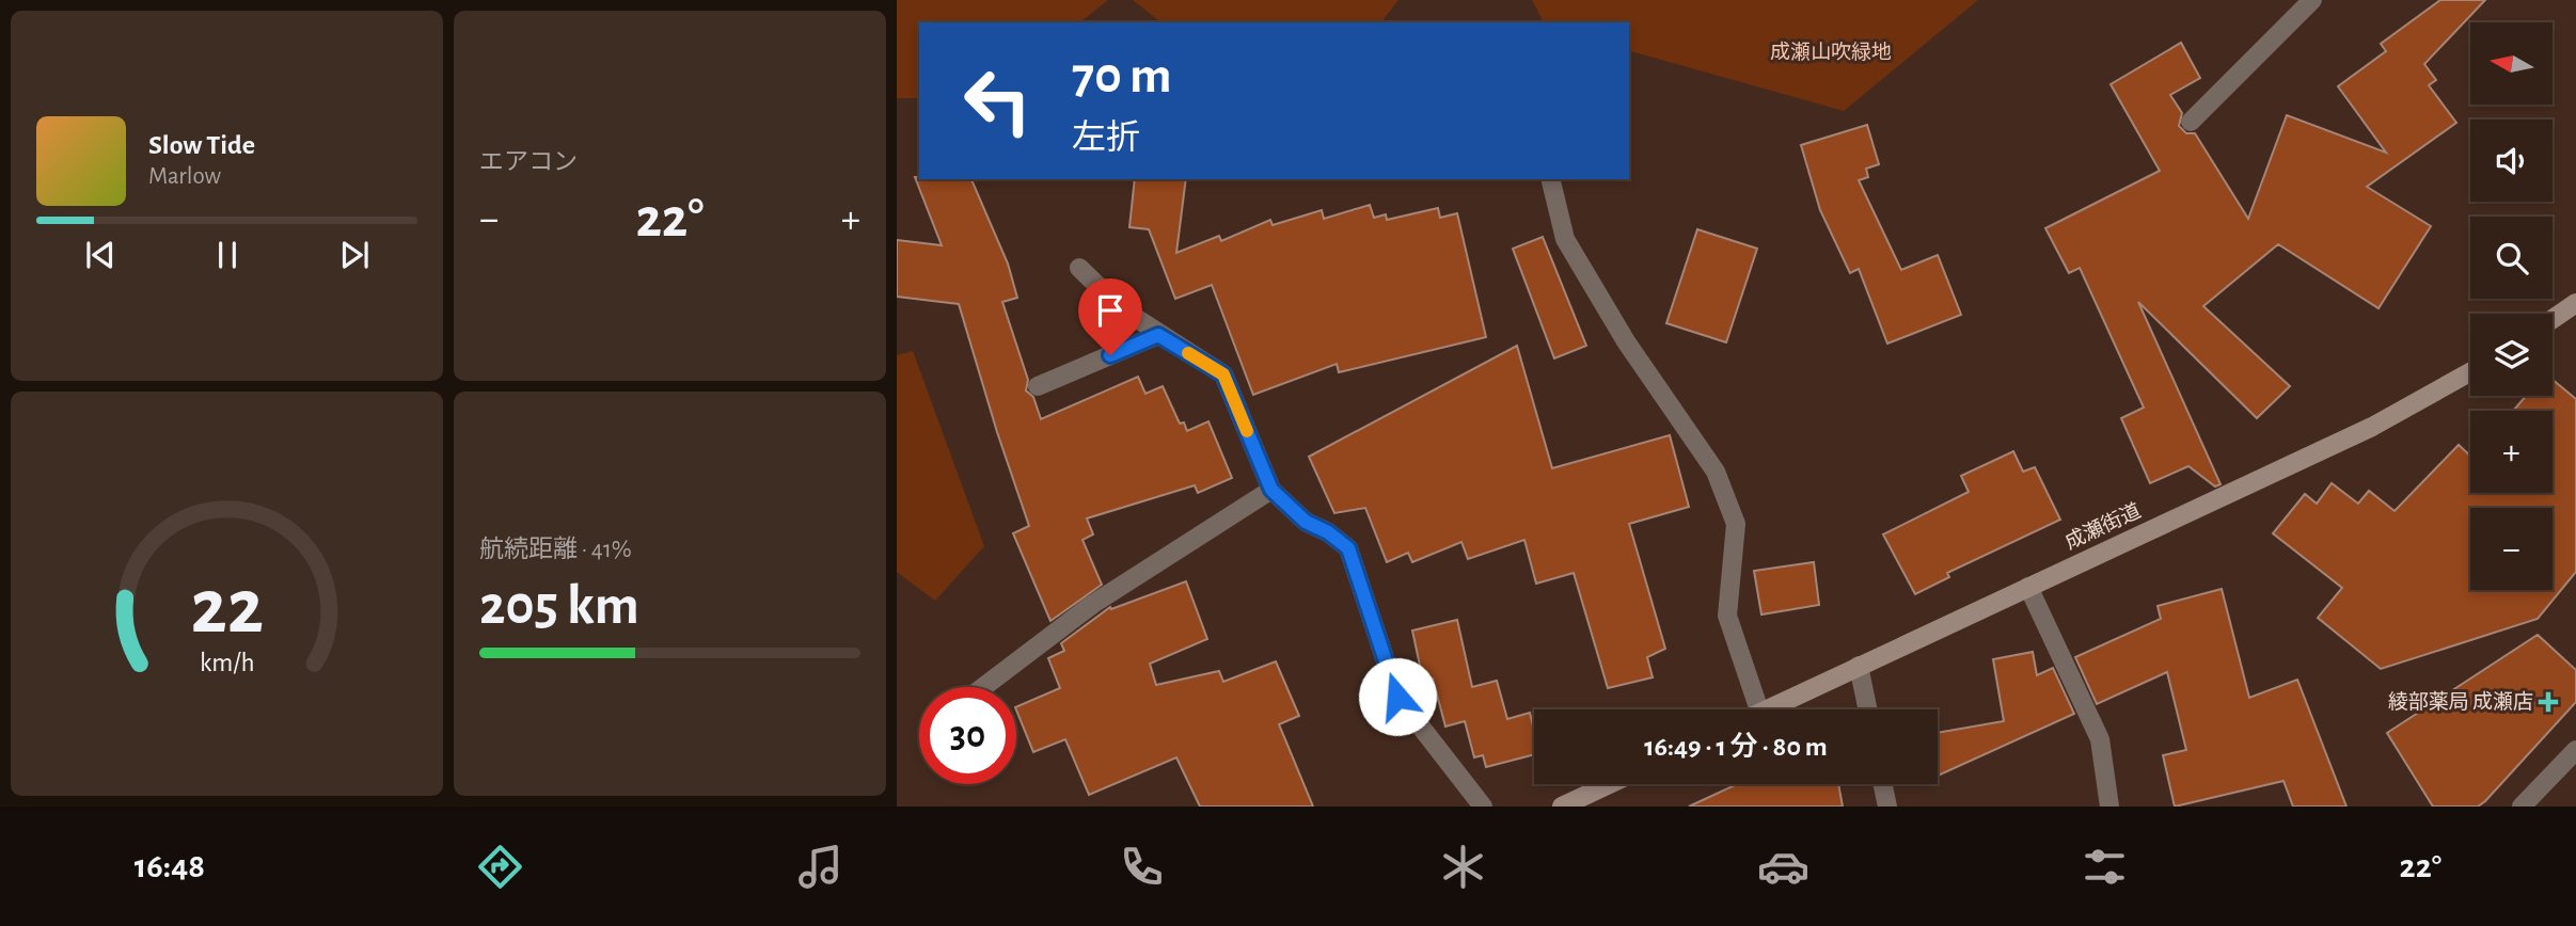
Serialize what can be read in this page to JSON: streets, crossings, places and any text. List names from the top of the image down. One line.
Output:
{"streets":{"main road":["成瀬街道"]},"parks":["成瀬山吹緑地"],"places":{"health":["綾部薬局 成瀬店"]},"north":"left","page":{"tile":["エアコン",["航続距離 · 41%","205 km"]],"map_buttons":["+","−"],"turn":["70 m","左折"],"song":["Slow Tide","Marlow"],"heat":["−","22°","+"],"limit":"30","trip":"16:49 · 1 分 · 80 m","tabs":["16:48","22°"],"gauge":["22","km/h"]}}
